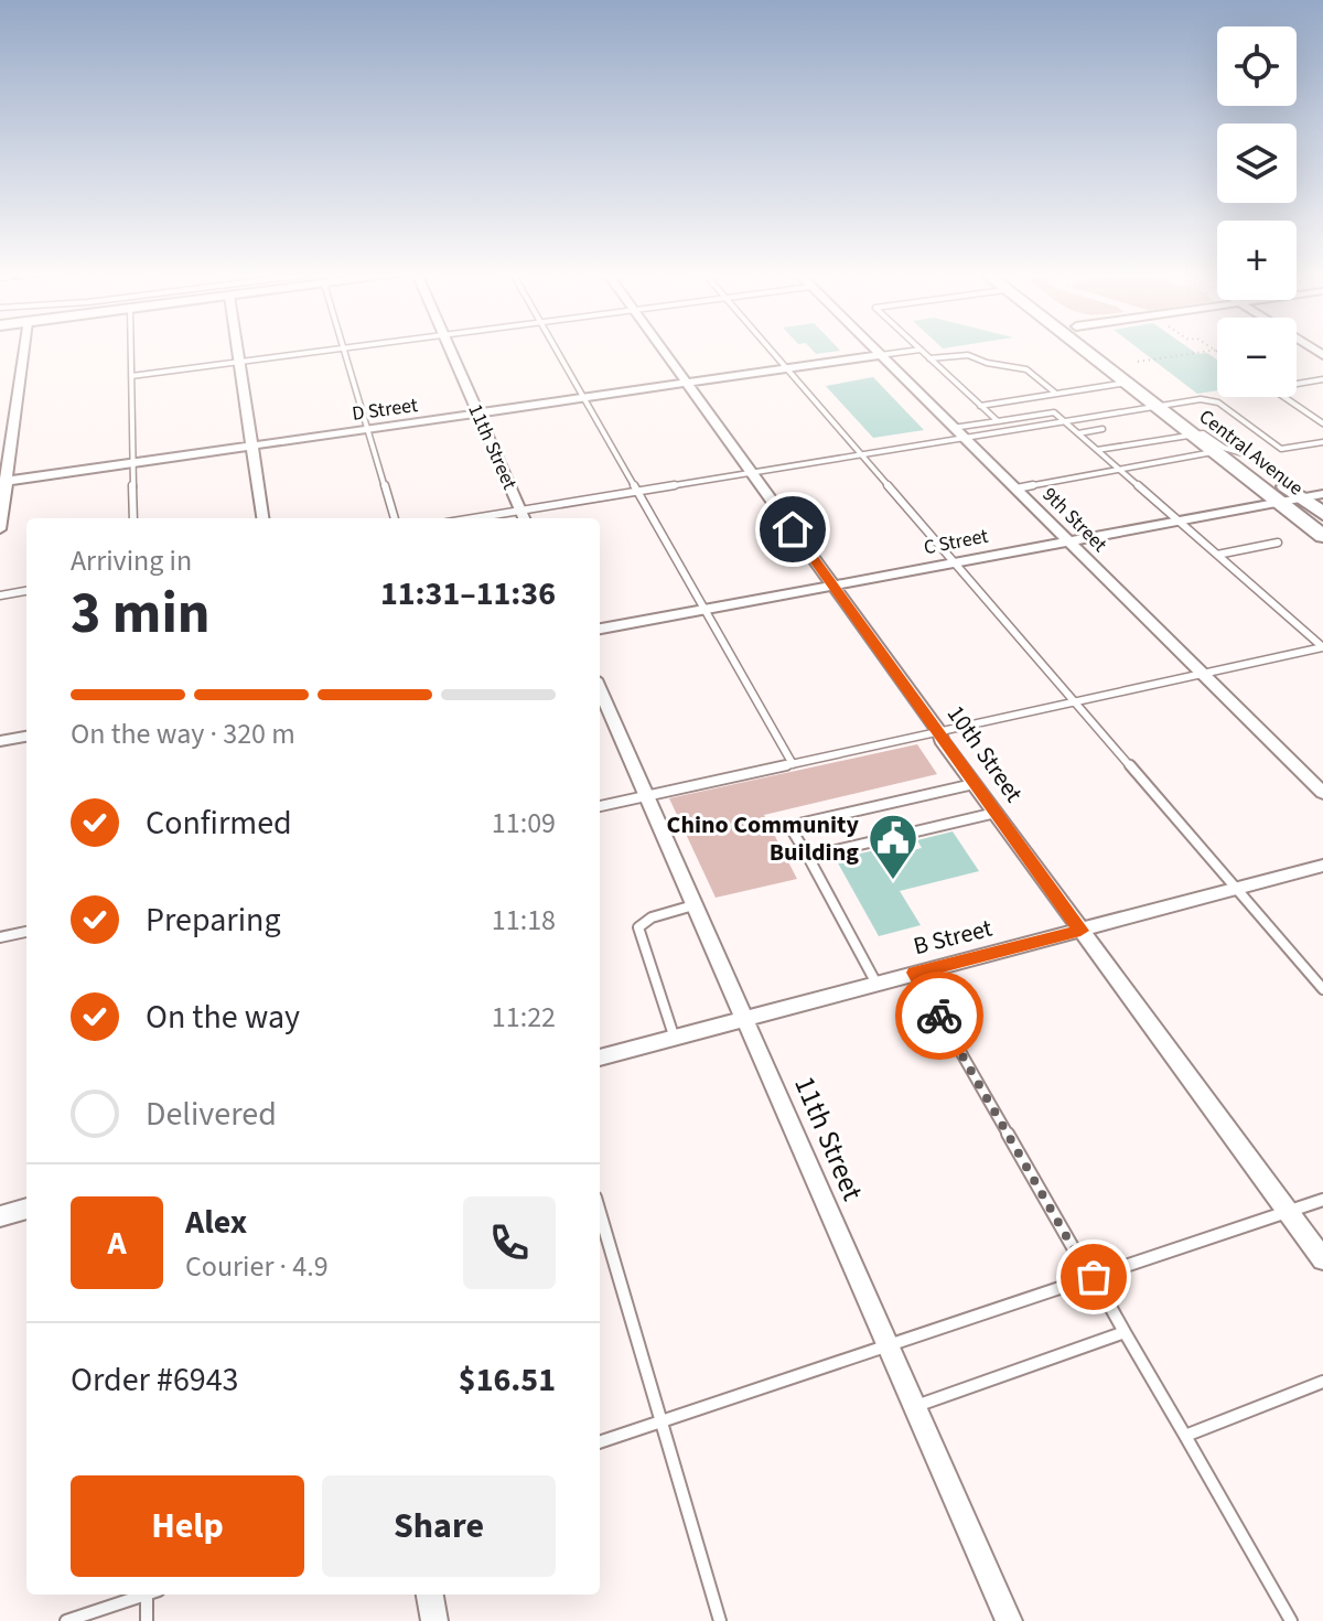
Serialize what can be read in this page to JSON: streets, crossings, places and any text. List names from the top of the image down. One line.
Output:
{"streets":{"main road":["Central Avenue"],"street":["D Street","11th Street","9th Street","C Street","10th Street","B Street"]},"crossings":[["D Street","11th Street"],["D Street","9th Street"],["D Street","10th Street"],["11th Street","B Street"],["Central Avenue","C Street"],["9th Street","C Street"],["C Street","10th Street"],["10th Street","B Street"]],"places":{"public building":["Chino Community Building"]},"page":{"map_buttons":["+","−"],"heading":["3 min","Arriving in","11:31–11:36"],"panel":["Alex","Courier · 4.9","Order #6943","$16.51"],"bar":"On the way · 320 m","list":[["Confirmed","11:09"],["Preparing","11:18"],["On the way","11:22"],"Delivered"],"round":"A","buttons":["Help","Share"]}}
